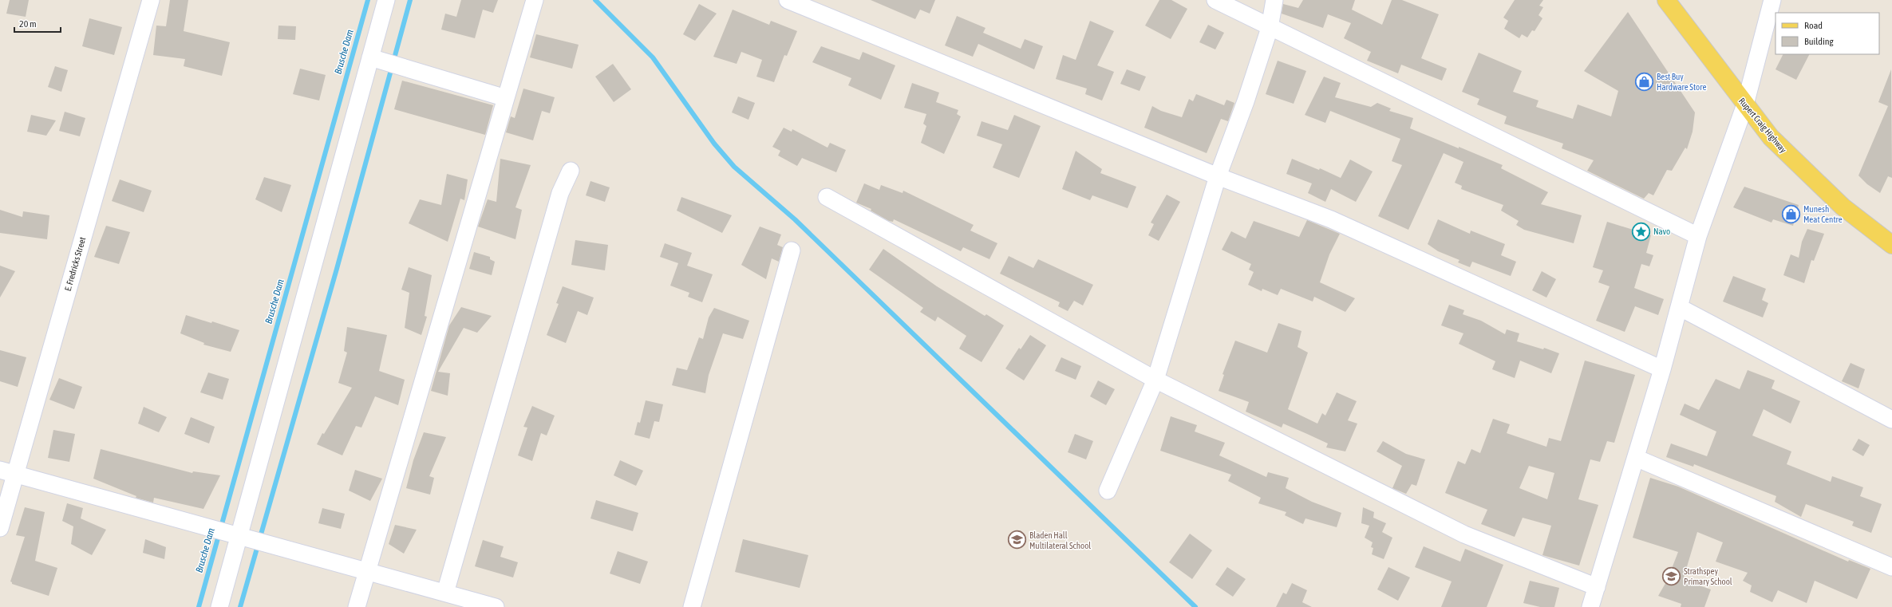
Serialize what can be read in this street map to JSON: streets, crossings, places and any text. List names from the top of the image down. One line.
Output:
{"streets":{"main road":["Rupert Craig Highway"],"street":["E. Fredricks Street"]},"water":["Brusche Dam"],"places":{"shop":["Best Buy Hardware Store","Munesh Meat Centre"],"place":["Navo"],"school or university":["Bladen Hall Multilateral School","Strathspey Primary School"]},"legend":["Road","Building"],"scale_bar":"20 m"}
